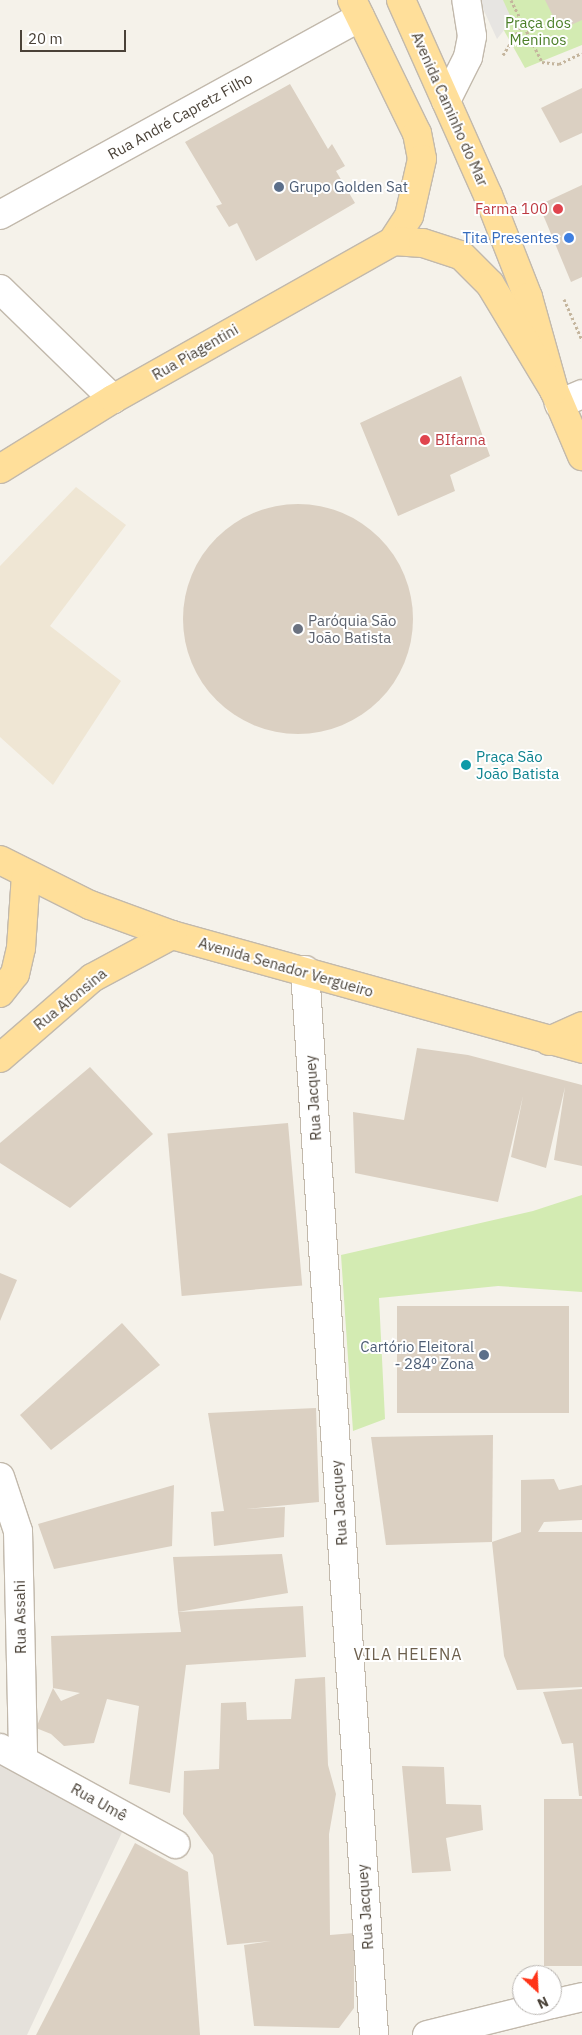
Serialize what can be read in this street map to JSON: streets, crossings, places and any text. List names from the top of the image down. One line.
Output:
{"streets":{"main road":["Avenida Caminho do Mar","Rua Piagentini","Avenida Senador Vergueiro","Rua Afonsina"],"street":["Rua André Capretz Filho","Rua Jacquey","Rua Assahi","Rua Umê"]},"crossings":[["Avenida Caminho do Mar","Rua Piagentini"],["Avenida Senador Vergueiro","Rua Afonsina"],["Avenida Senador Vergueiro","Rua Jacquey"],["Rua Assahi","Rua Umê"]],"districts":["VILA HELENA"],"parks":["Praça dos Meninos"],"places":["Grupo Golden Sat","Farma 100","Tita Presentes","BIfarna","Paróquia São João Batista","Praça São João Batista","Cartório Eleitoral - 284º Zona"],"scale_bar":"20 m","north":"bottom right"}
